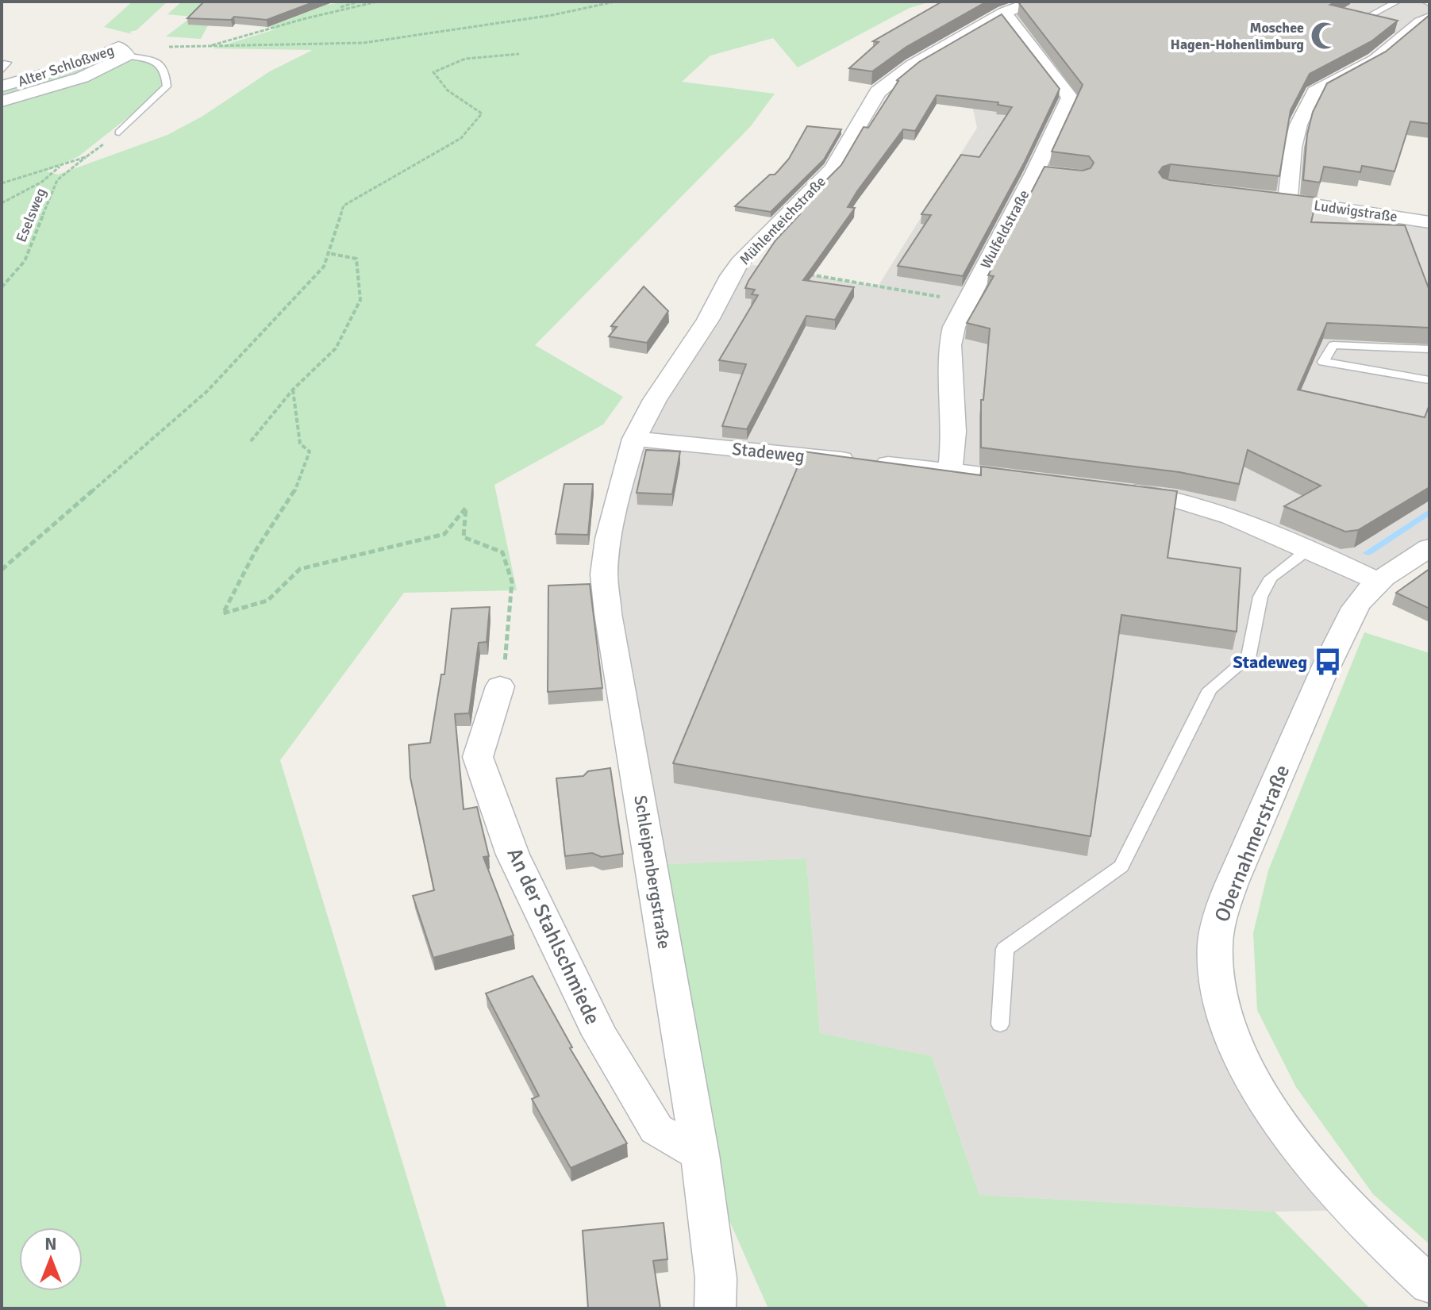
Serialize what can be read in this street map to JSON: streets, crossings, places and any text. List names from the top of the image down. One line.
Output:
{"streets":{"street":["Alter Schloßweg","Ludwigstraße","Mühlenteichstraße","Wulfeldstraße","Stadeweg","Obernahmerstraße","Schleipenbergstraße","An der Stahlschmiede"],"path":["Eselsweg"]},"crossings":[["Mühlenteichstraße","Wulfeldstraße"],["Mühlenteichstraße","Stadeweg"],["Mühlenteichstraße","Schleipenbergstraße"],["Wulfeldstraße","Stadeweg"],["Stadeweg","Schleipenbergstraße"],["Schleipenbergstraße","An der Stahlschmiede"]],"places":{"mosque":["Moschee Hagen-Hohenlimburg"],"bus stop":["Stadeweg"]},"north":"top"}
